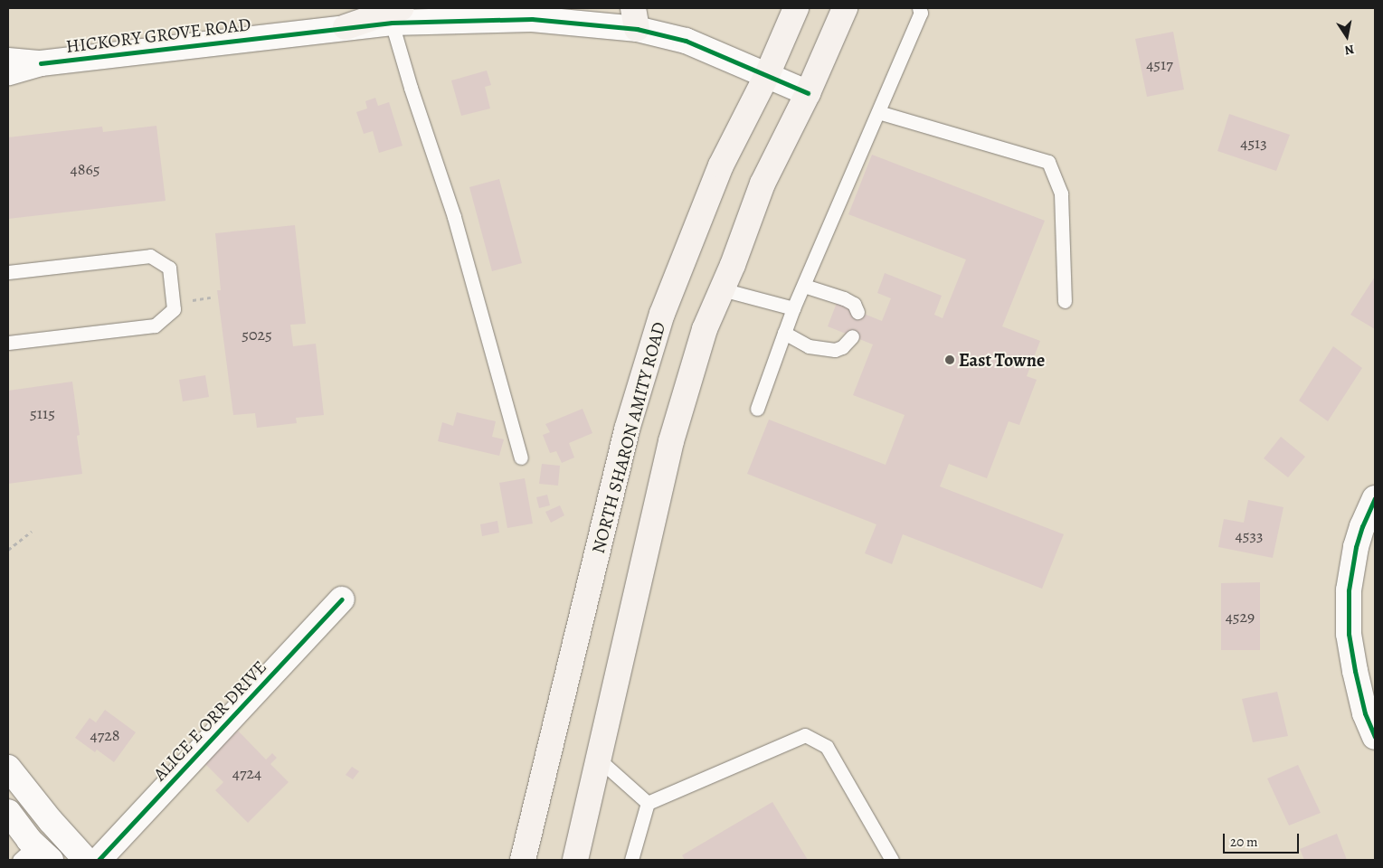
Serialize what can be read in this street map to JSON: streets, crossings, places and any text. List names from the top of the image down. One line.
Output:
{"streets":{"main road":["NORTH SHARON AMITY ROAD"],"street":["HICKORY GROVE ROAD","ALICE E ORR DRIVE"]},"places":["East Towne"],"house_numbers":["4517","4513","4865","5025","5115","4533","4529","4728","4724"],"scale_bar":"20 m","north":"bottom"}
